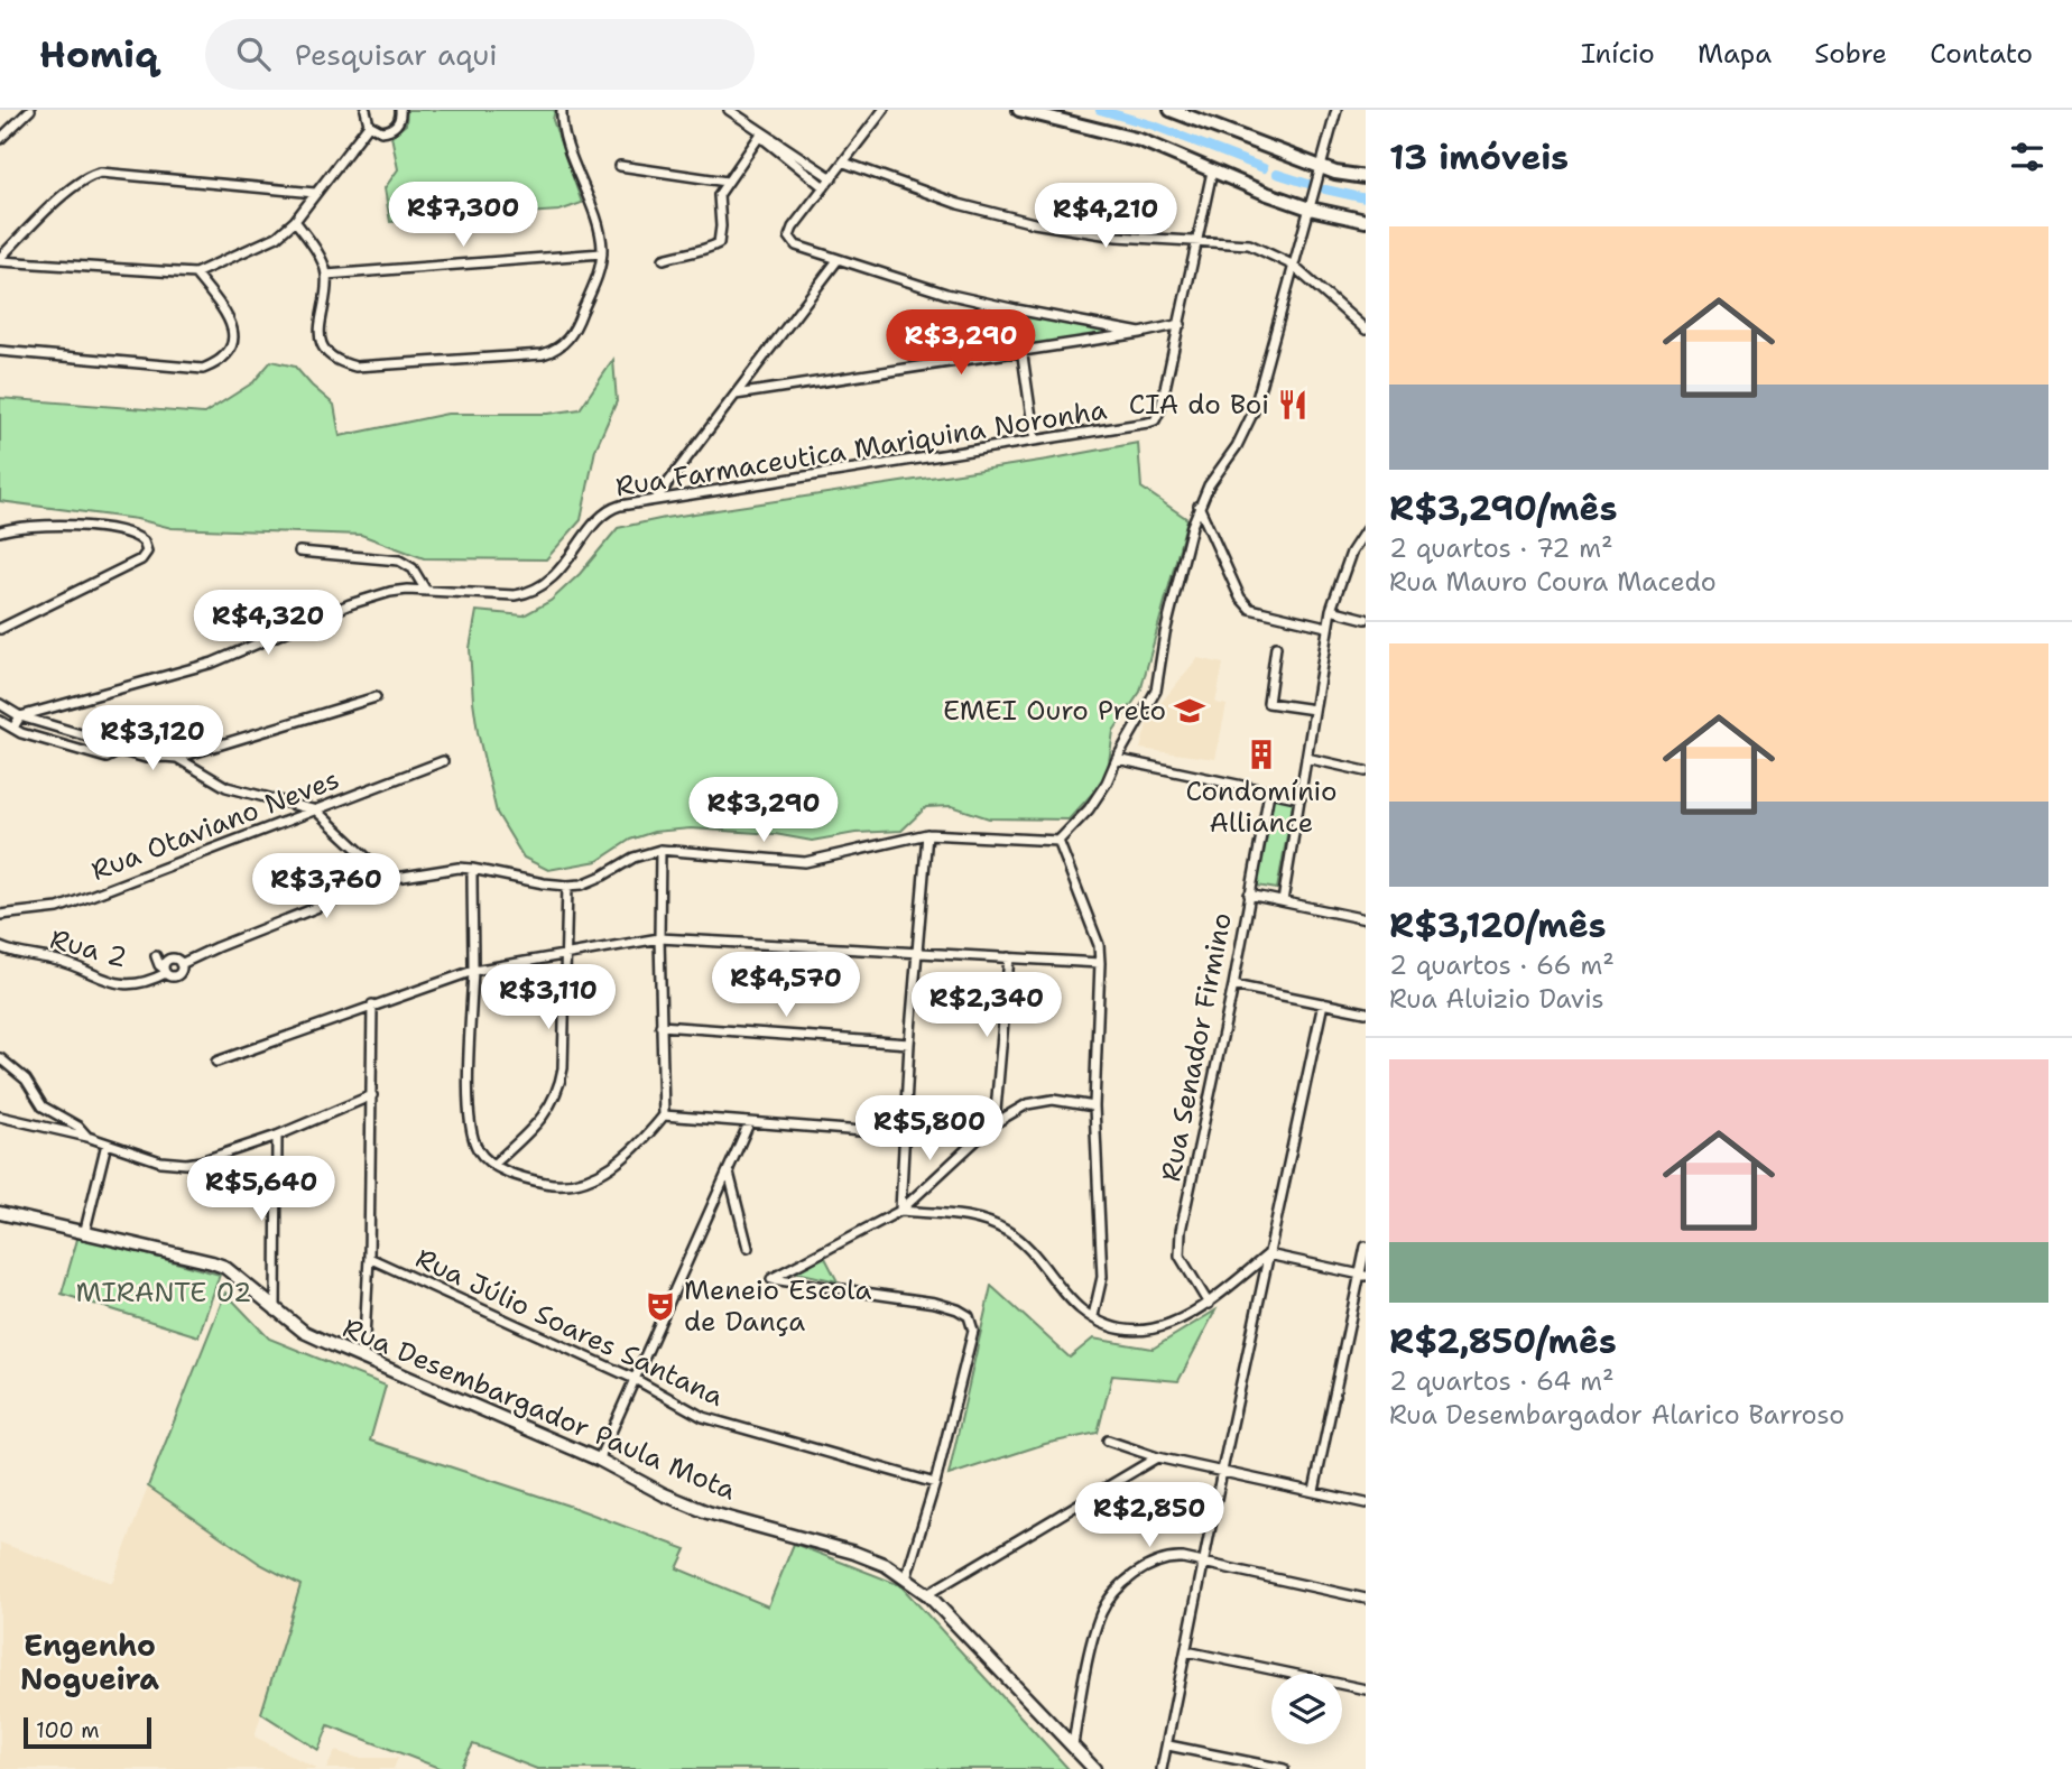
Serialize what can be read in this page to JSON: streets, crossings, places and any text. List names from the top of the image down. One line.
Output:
{"streets":{"street":["Rua Farmaceutica Mariquina Noronha","Rua Otaviano Neves","Rua 2","Rua Senador Firmino","Rua Júlio Soares Santana","Rua Desembargador Paula Mota"]},"districts":["Engenho Nogueira"],"parks":["MIRANTE 02"],"places":{"restaurant":["CIA do Boi"],"school or university":["EMEI Ouro Preto"],"building":["Condomínio Alliance"],"theatre":["Meneio Escola de Dança"]},"scale_bar":"100 m","page":{"header":"Homiq","search":"Pesquisar aqui","nav":["Início","Mapa","Sobre","Contato"],"heading":"13 imóveis","price":["R$7,300","R$4,210","R$3,290","R$4,320","R$3,120","R$3,290","R$3,760","R$4,570","R$3,110","R$2,340","R$5,800","R$5,640","R$2,850"],"list":[{"name":"R$3,290/mês","note":"2 quartos · 72 m² · Rua Mauro Coura Macedo"},{"name":"R$3,120/mês","note":"2 quartos · 66 m² · Rua Aluizio Davis"},{"name":"R$2,850/mês","note":"2 quartos · 64 m² · Rua Desembargador Alarico Barroso"}],"scale":"100 m"}}
